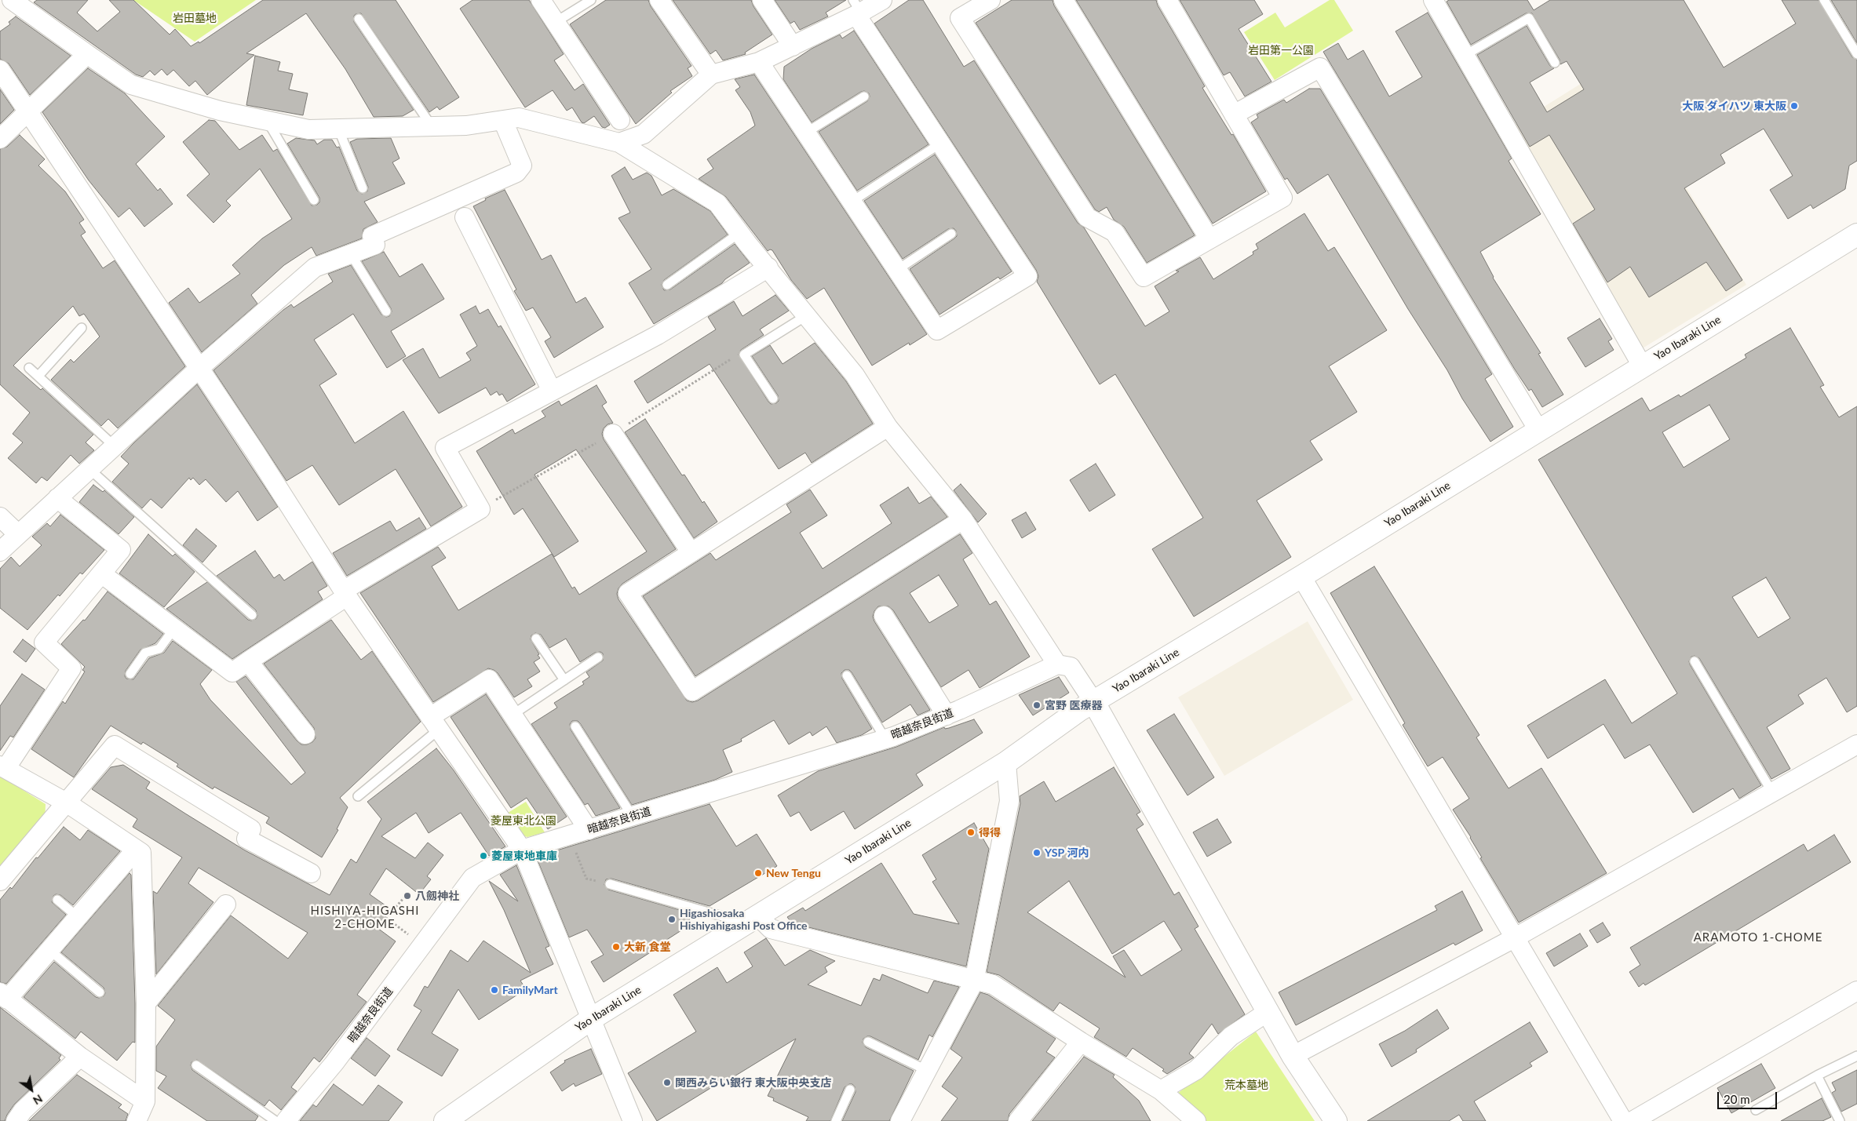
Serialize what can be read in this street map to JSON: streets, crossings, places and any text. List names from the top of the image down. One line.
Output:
{"streets":{"main road":["Yao Ibaraki Line"],"street":["暗越奈良街道"]},"districts":["HISHIYA-HIGASHI 2-CHOME","ARAMOTO 1-CHOME"],"parks":["岩田墓地","岩田第一公園","菱屋東北公園","荒本墓地"],"places":["大阪 ダイハツ 東大阪","宮野 医療器","得得","YSP 河内","菱屋東地車庫","New Tengu","八劔神社","Higashiosaka Hishiyahigashi Post Office","大新 食堂","FamilyMart","関西みらい銀行 東大阪中央支店"],"scale_bar":"20 m","north":"bottom right"}
